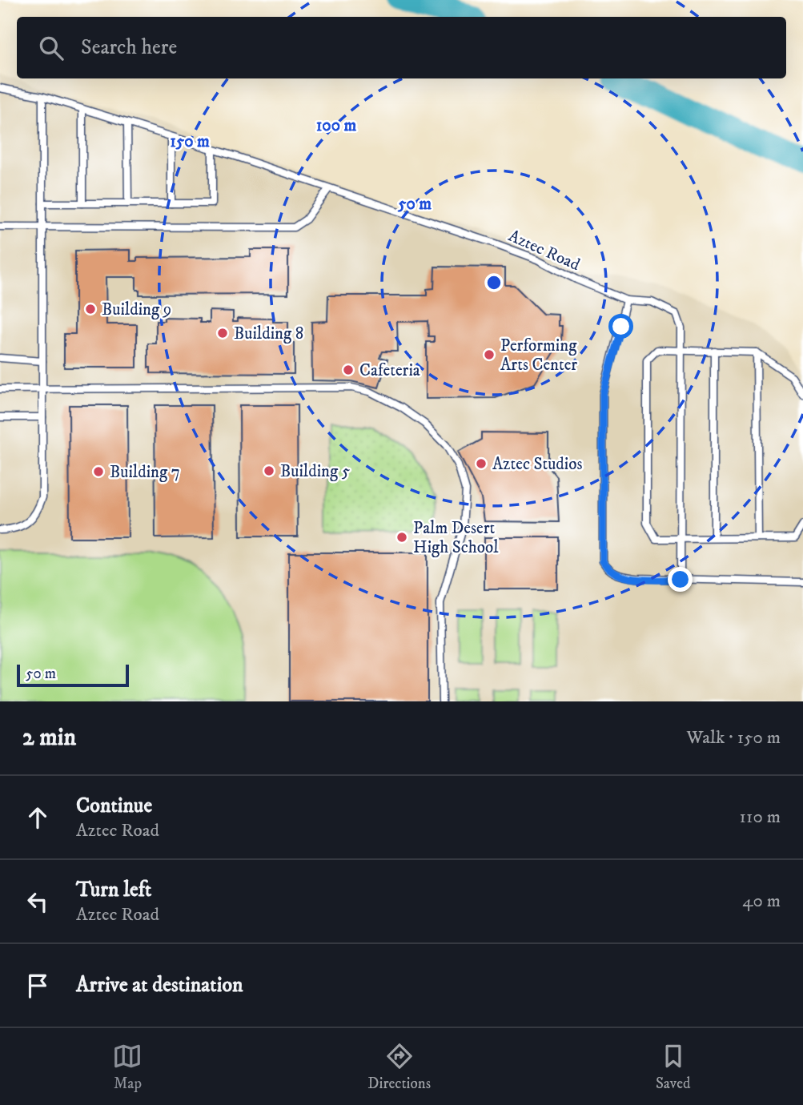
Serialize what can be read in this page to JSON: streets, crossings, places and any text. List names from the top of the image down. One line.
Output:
{"streets":{"lane":["Aztec Road"]},"places":["Building 9","Building 8","Performing Arts Center","Cafeteria","Aztec Studios","Building 5","Building 7","Palm Desert High School"],"scale_bar":"50 m","page":{"search":"Search here","scale":"50 m","heading":["2 min","Walk · 150 m"],"list":[["Continue","Aztec Road","110 m"],["Turn left","Aztec Road","40 m"],"Arrive at destination"],"nav":["Map","Directions","Saved"]},"rings":["100 m","150 m","50 m"]}
